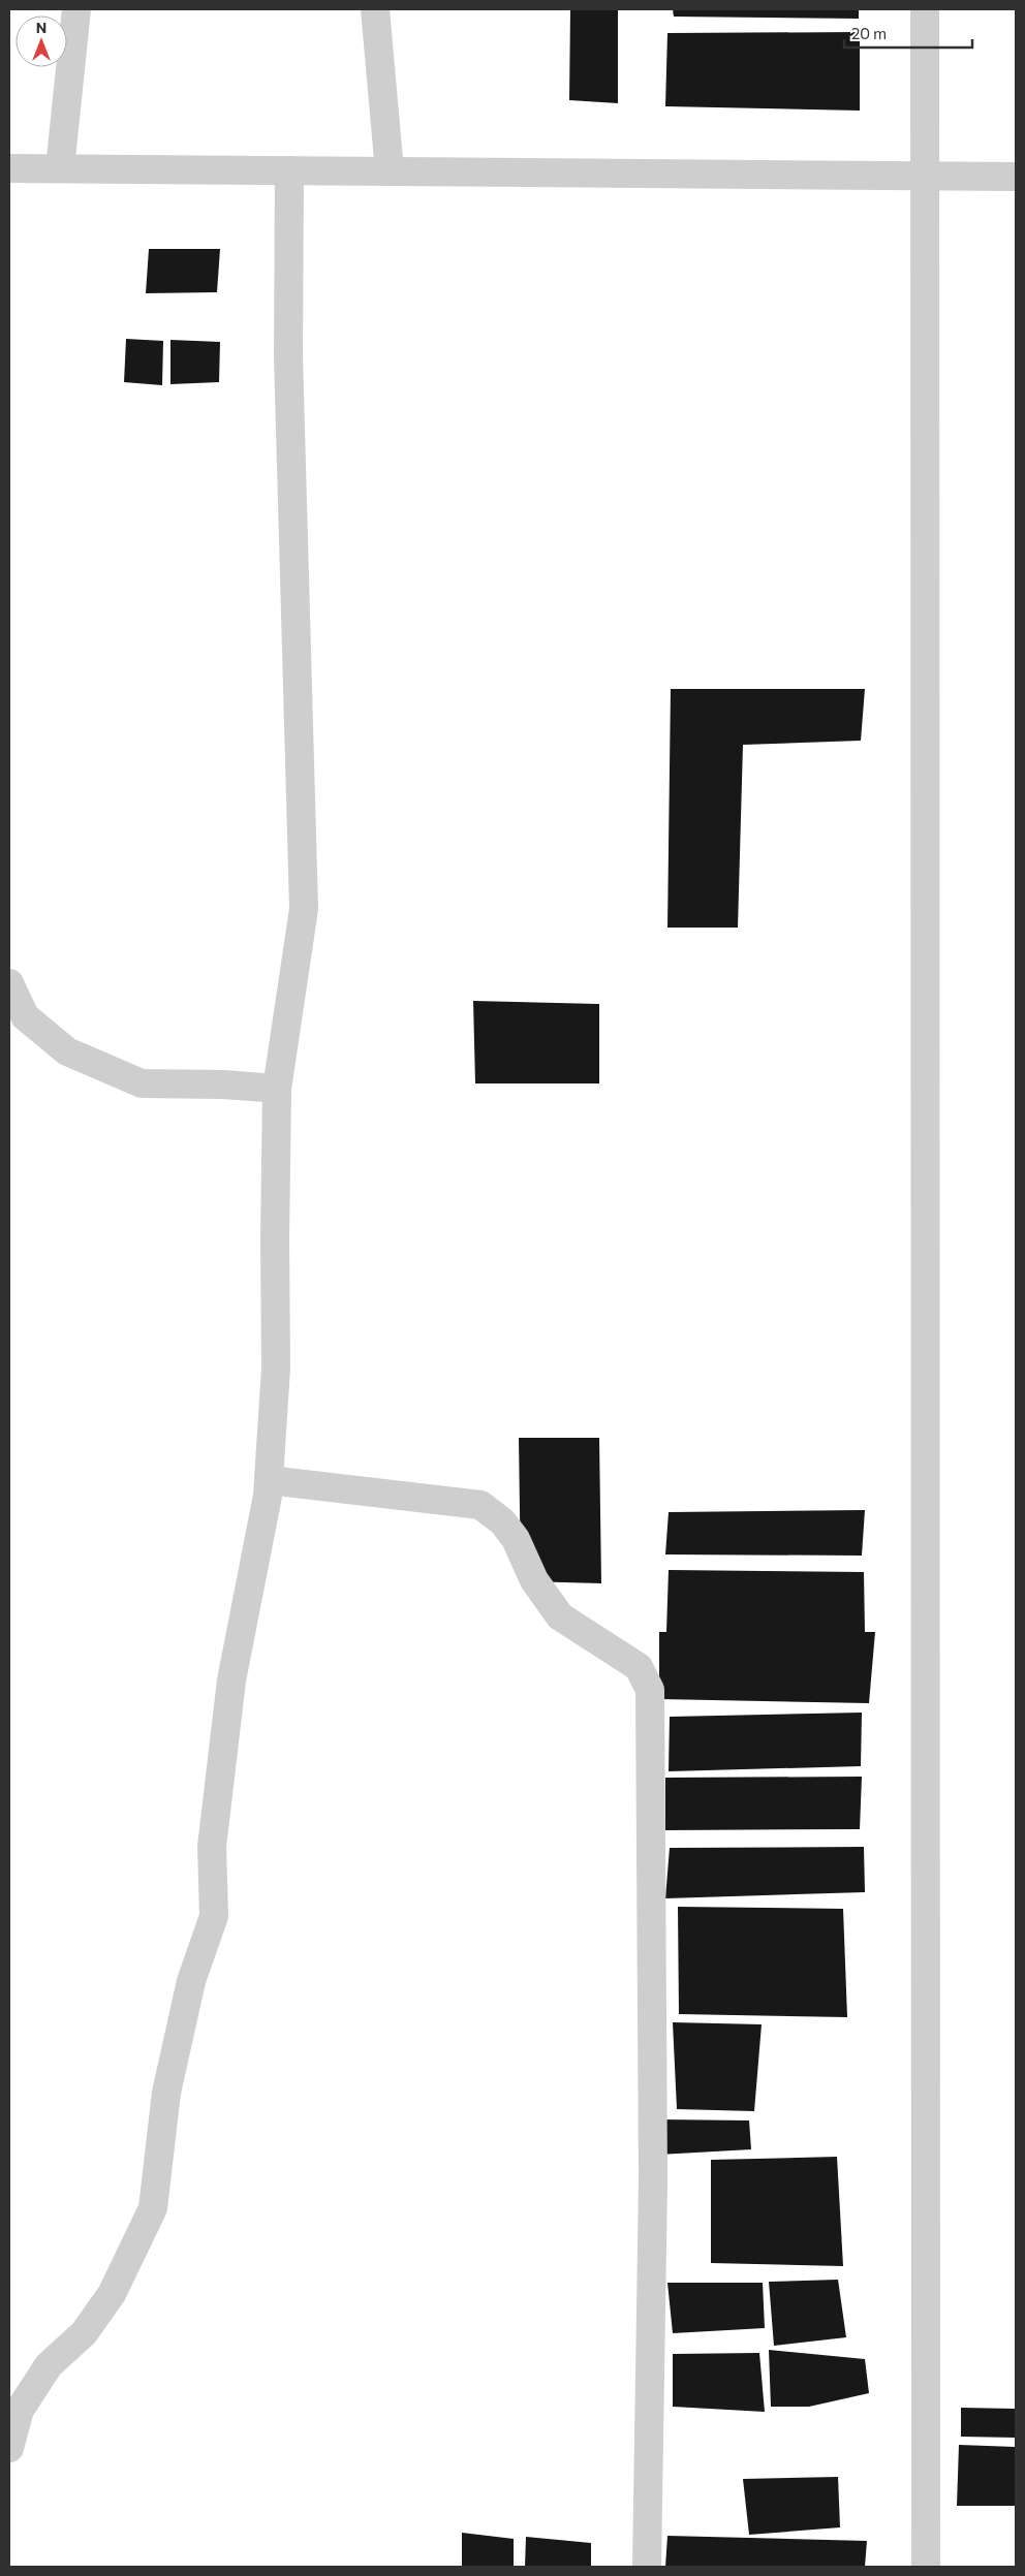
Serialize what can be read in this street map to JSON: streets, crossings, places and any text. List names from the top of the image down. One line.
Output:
{"scale_bar":"20 m","north":"top"}
